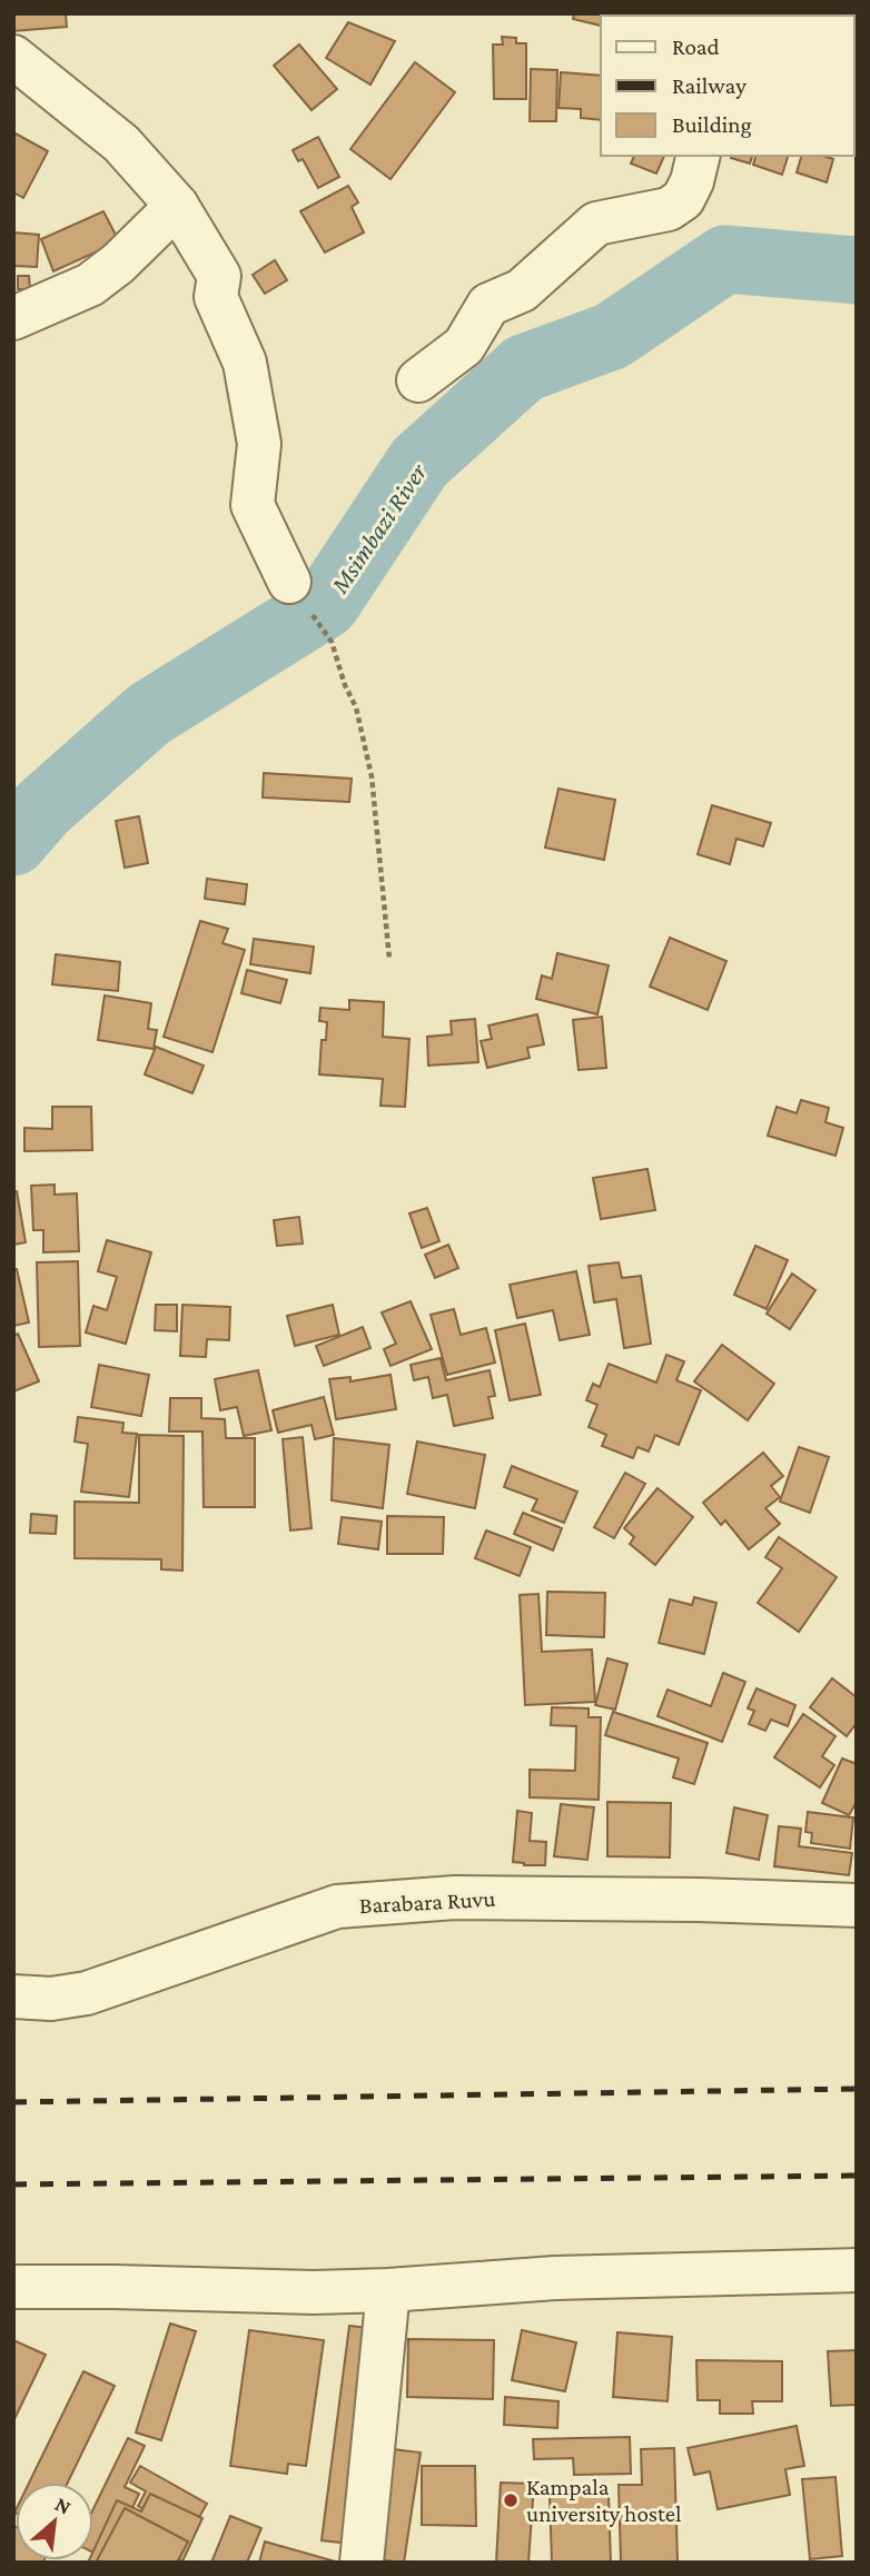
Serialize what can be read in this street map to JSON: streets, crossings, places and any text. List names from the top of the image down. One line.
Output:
{"streets":{"street":["Barabara Ruvu"]},"water":["Msimbazi River"],"places":["Kampala university hostel"],"legend":["Road","Railway","Building"],"north":"top right"}
